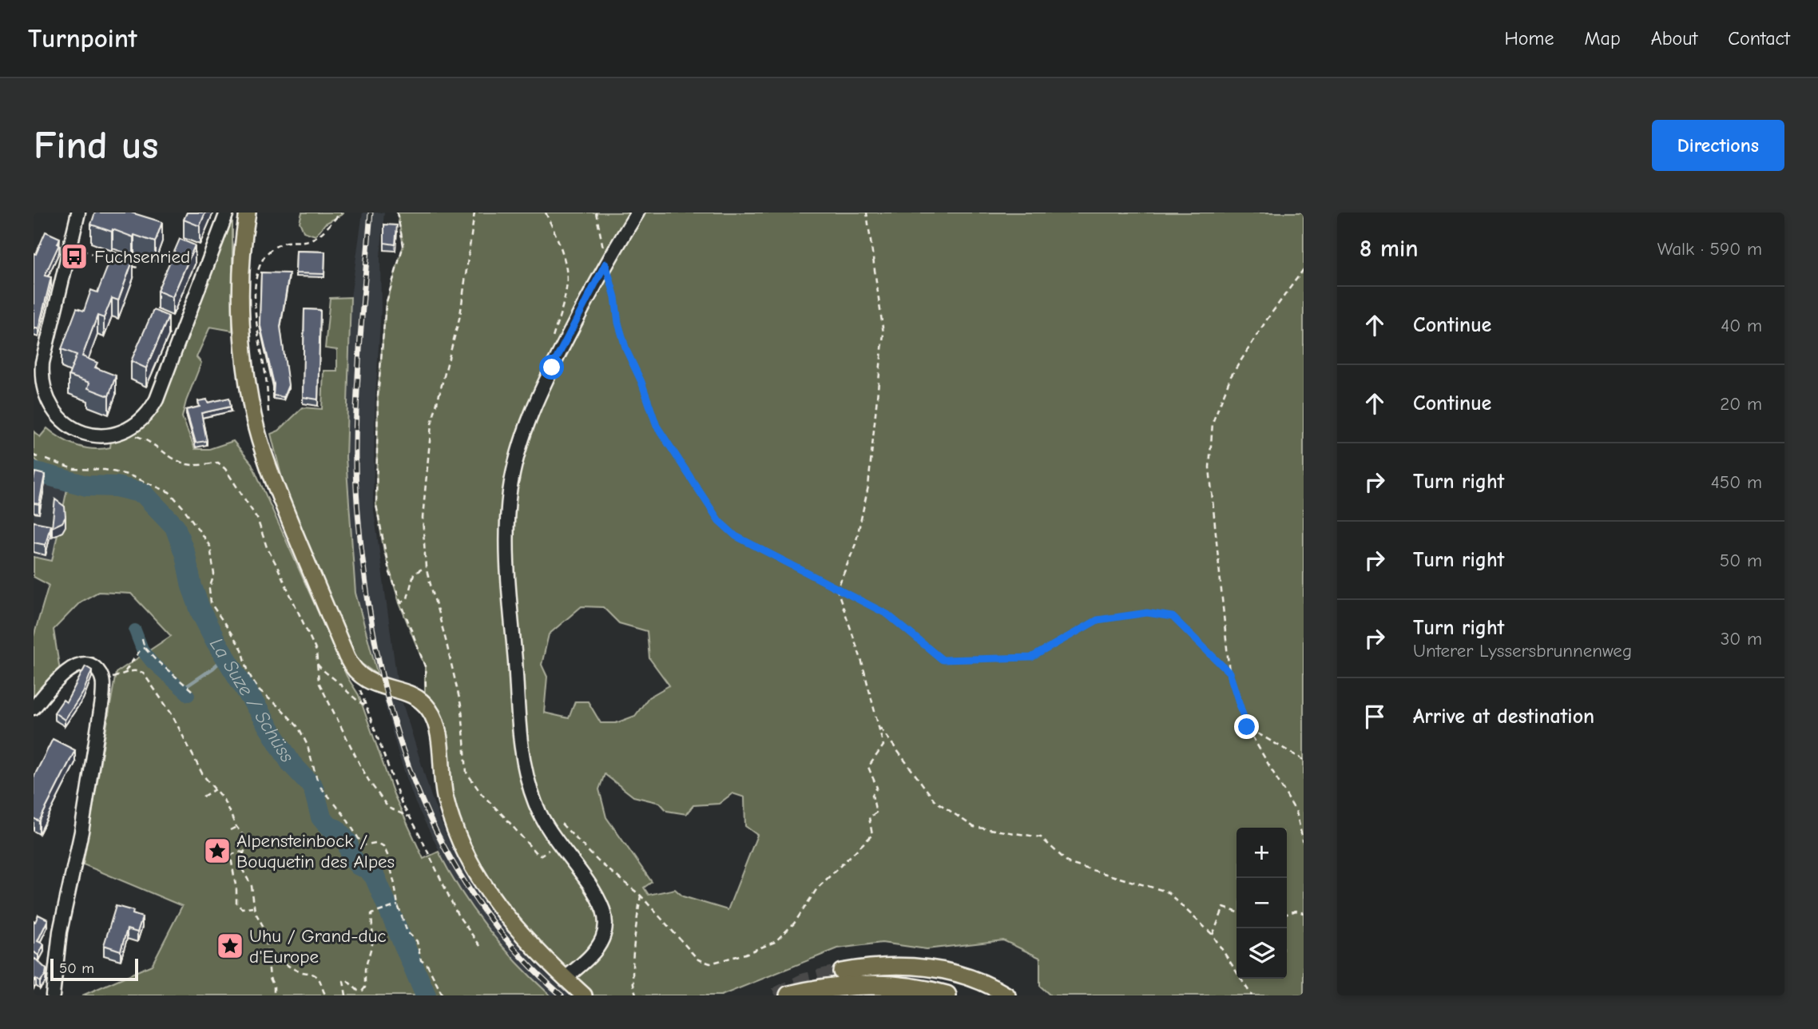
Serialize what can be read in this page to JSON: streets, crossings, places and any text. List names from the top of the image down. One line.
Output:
{"water":["La Suze / Schüss"],"places":{"bus stop":["Fuchsenried"],"place":["Alpensteinbock / Bouquetin des Alpes","Uhu / Grand-duc d'Europe"]},"scale_bar":"50 m","page":{"header":"Turnpoint","nav":["Home","Map","About","Contact"],"buttons":"Directions","title":"Find us","heading":["8 min","Walk · 590 m"],"list":[["Continue","40 m"],["Continue","20 m"],["Turn right","450 m"],["Turn right","50 m"],["Turn right","Unterer Lyssersbrunnenweg","30 m"],"Arrive at destination"],"map_buttons":["+","−"],"scale":"50 m"}}
